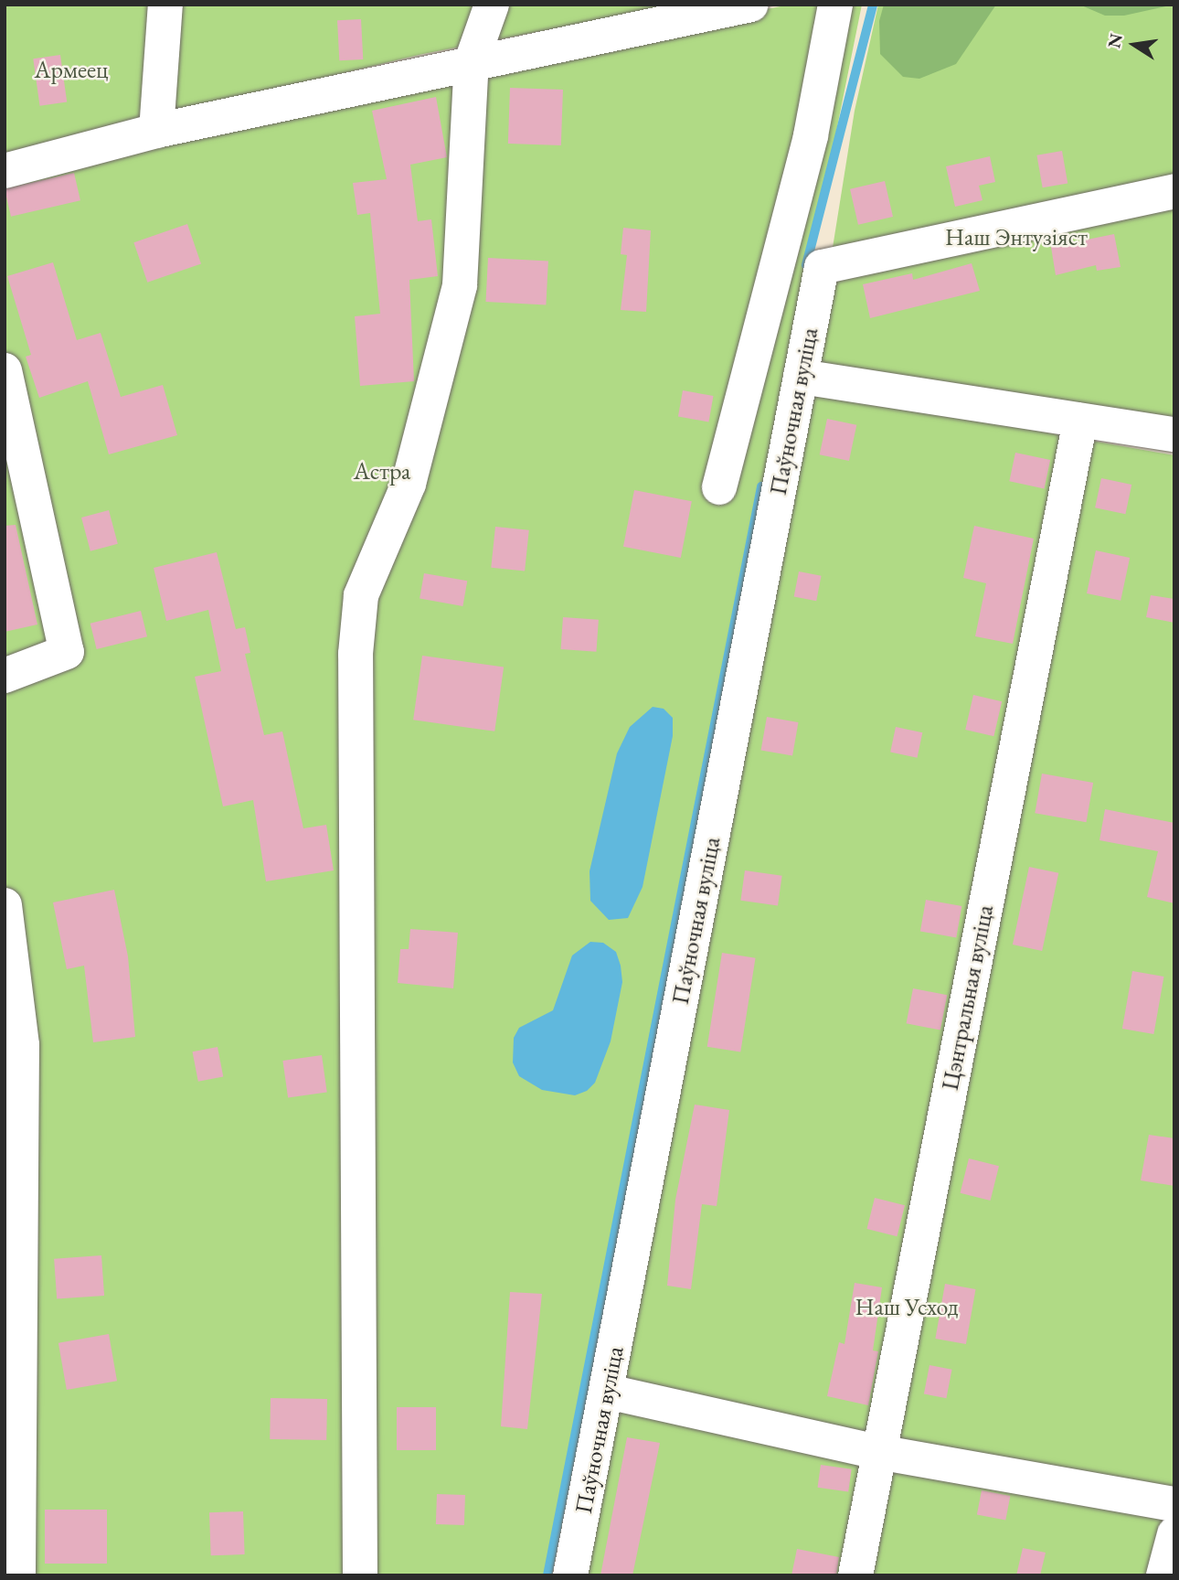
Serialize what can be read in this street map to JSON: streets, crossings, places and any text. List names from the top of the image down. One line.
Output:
{"streets":{"lane":["Паўночная вуліца","Цэнтральная вуліца"]},"parks":["Армеец","Наш Энтузіяст","Астра","Наш Усход"],"north":"left"}
